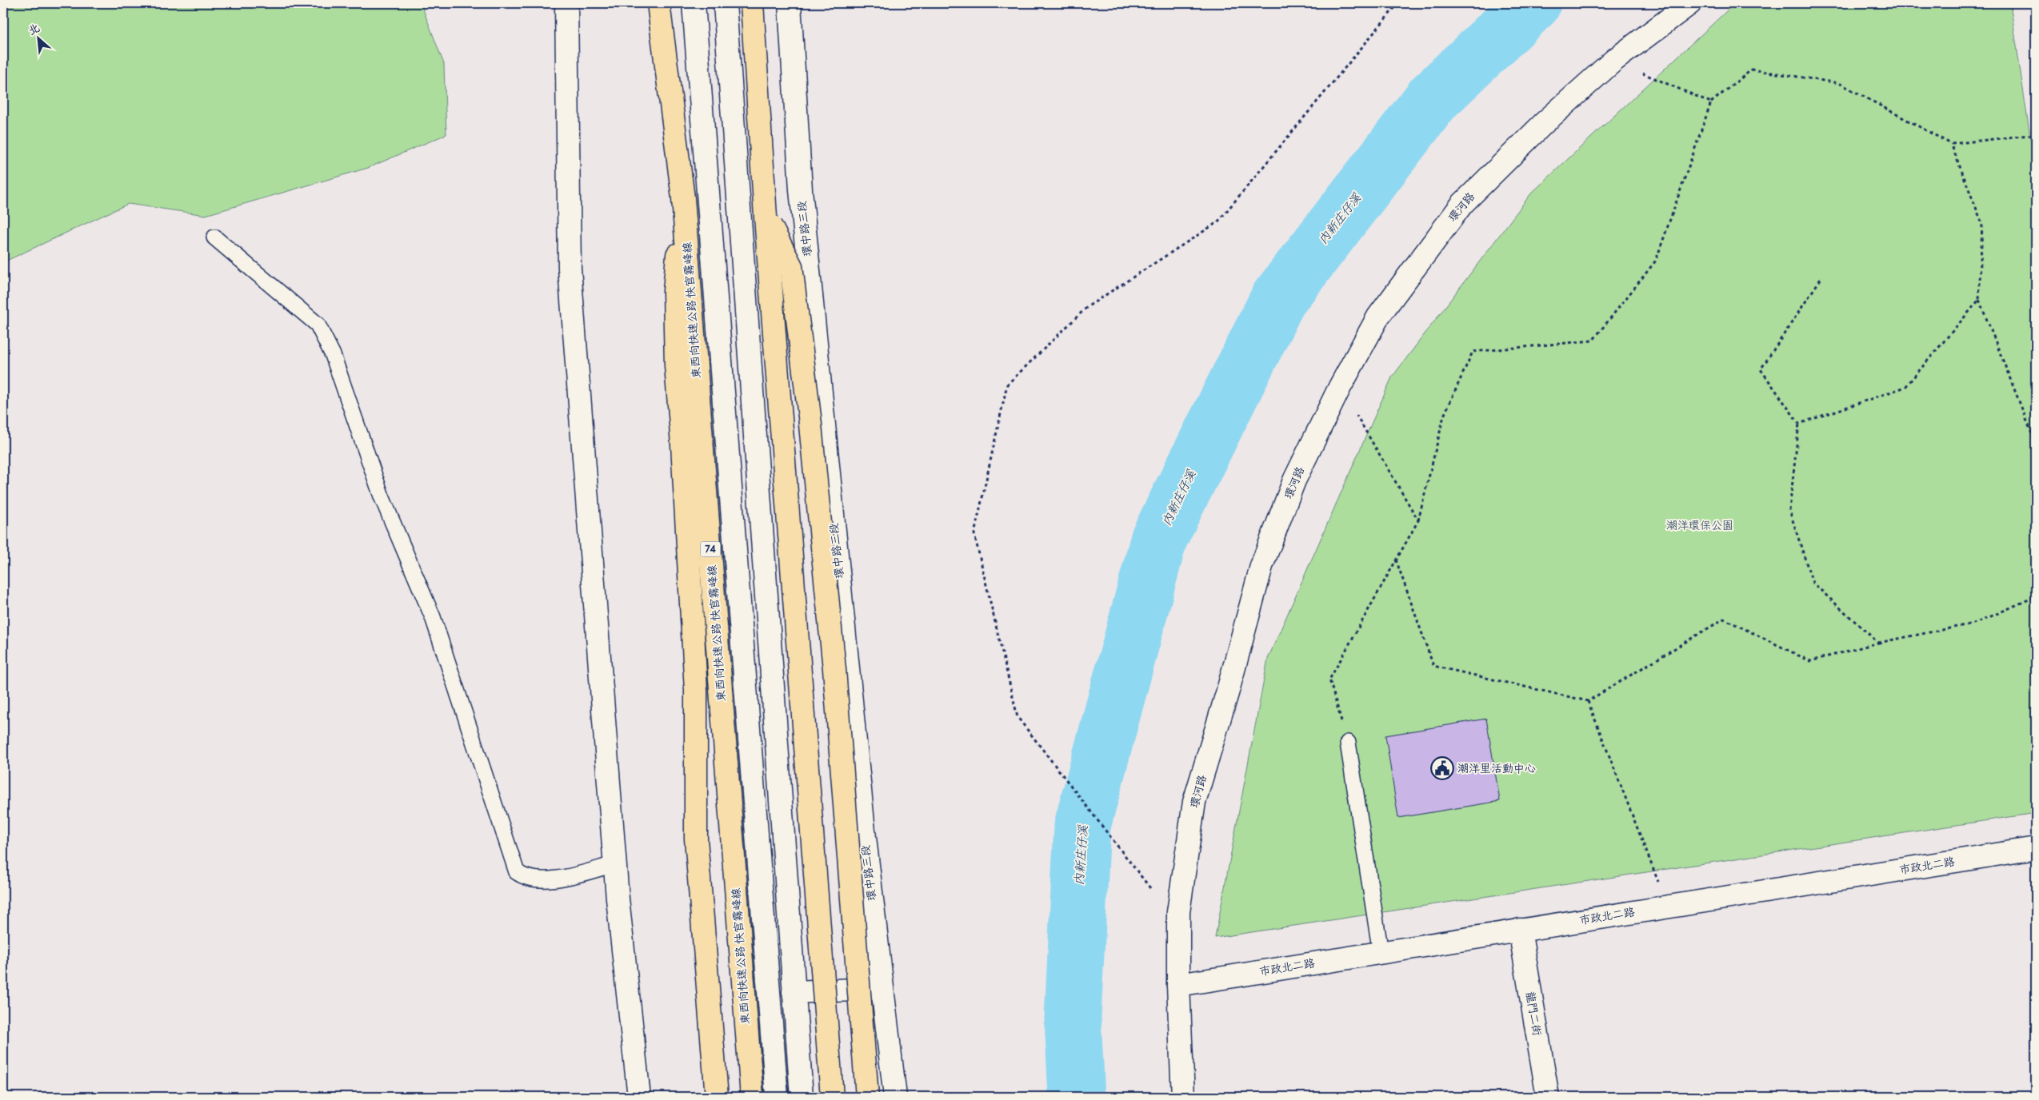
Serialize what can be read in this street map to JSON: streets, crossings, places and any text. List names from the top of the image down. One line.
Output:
{"streets":{"highway":["東西向快速公路 快官霧峰線","74"],"street":["環河路","環中路三段","市政北二路","龍門二街"]},"crossings":[["環河路","市政北二路"],["市政北二路","龍門二街"]],"water":["內新庄仔溪"],"parks":["潮洋環保公園"],"places":{"public building":["潮洋里活動中心"]},"north":"top left"}
